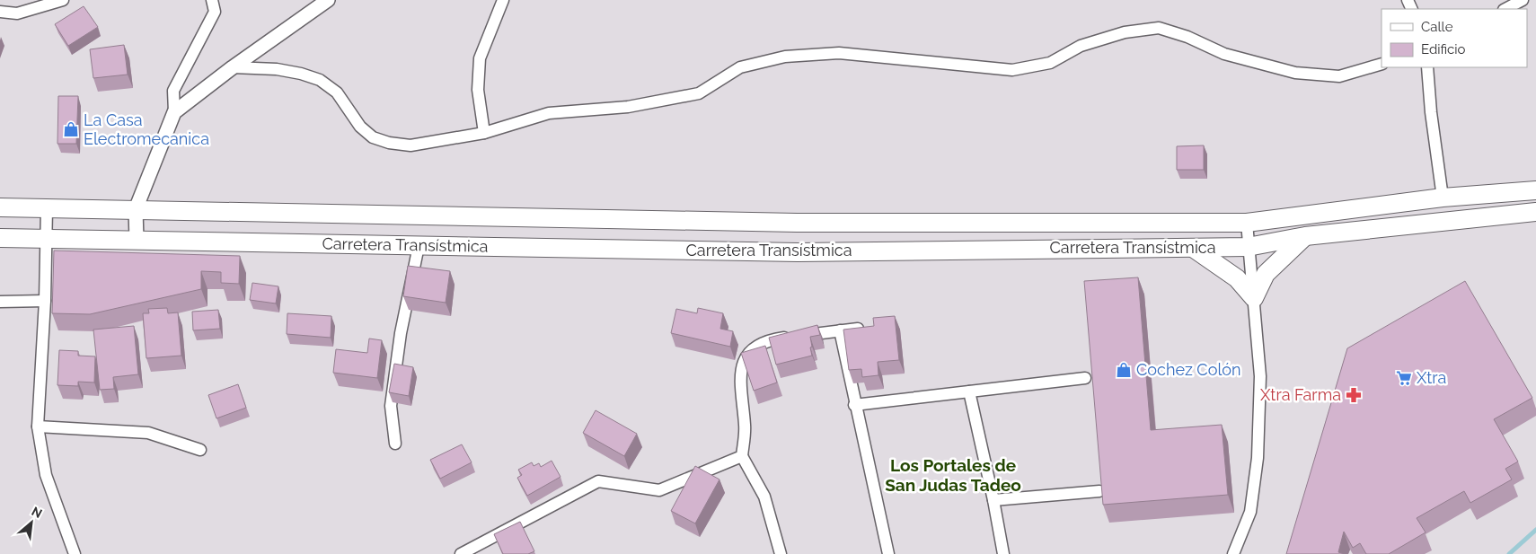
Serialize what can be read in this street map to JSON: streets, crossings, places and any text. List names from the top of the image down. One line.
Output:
{"streets":{"main road":["Carretera Transístmica"]},"districts":["Los Portales de San Judas Tadeo"],"places":{"shop":["La Casa Electromecanica","Cochez Colón"],"supermarket":["Xtra"],"pharmacy":["Xtra Farma"]},"legend":["Calle","Edificio"],"north":"top right"}
